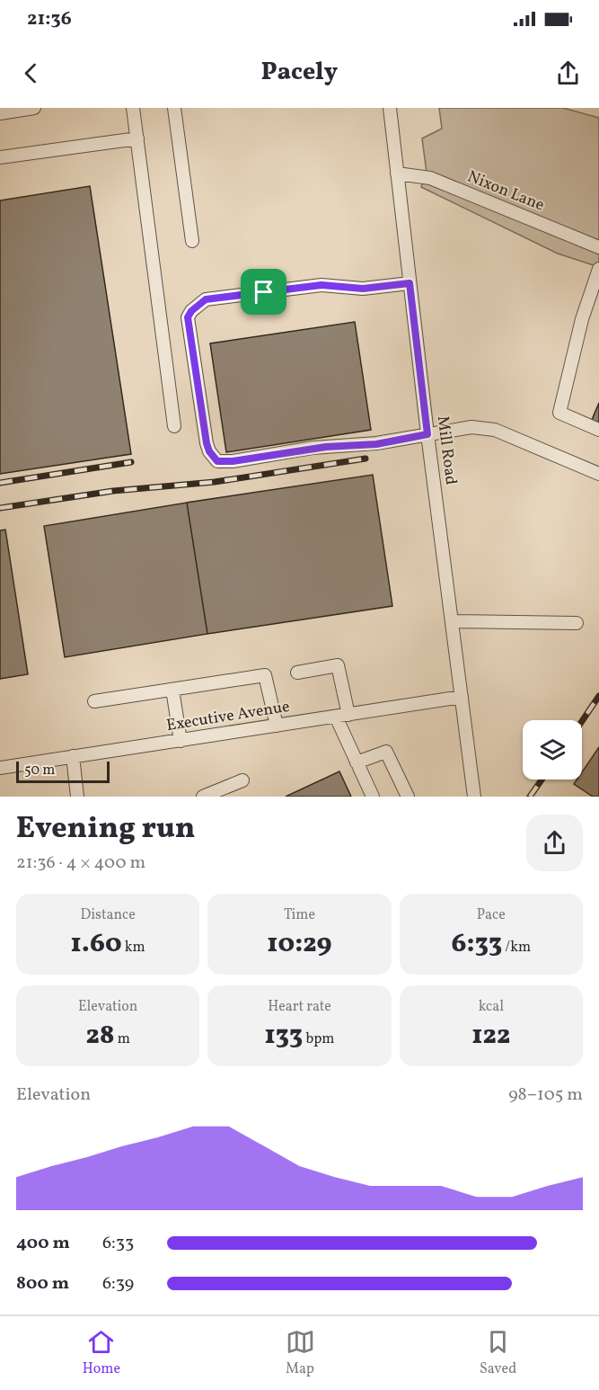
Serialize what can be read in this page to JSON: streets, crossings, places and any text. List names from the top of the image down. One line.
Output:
{"streets":{"street":["Nixon Lane","Mill Road","Executive Avenue"]},"crossings":[["Nixon Lane","Mill Road"],["Mill Road","Executive Avenue"]],"scale_bar":"50 m","page":{"status":"21:36","header":"Pacely","scale":"50 m","heading":["Evening run","21:36 · 4 × 400 m"],"stats":[["Distance","1.60 km"],["Time","10:29"],["Pace","6:33 /km"],["Elevation","28 m"],["Heart rate","133 bpm"],["kcal","122"]],"chart":["Elevation","98–105 m"],"list":[{"name":"400 m","note":"6:33"},{"name":"800 m","note":"6:39"}],"tabs":["Home","Map","Saved"]}}
